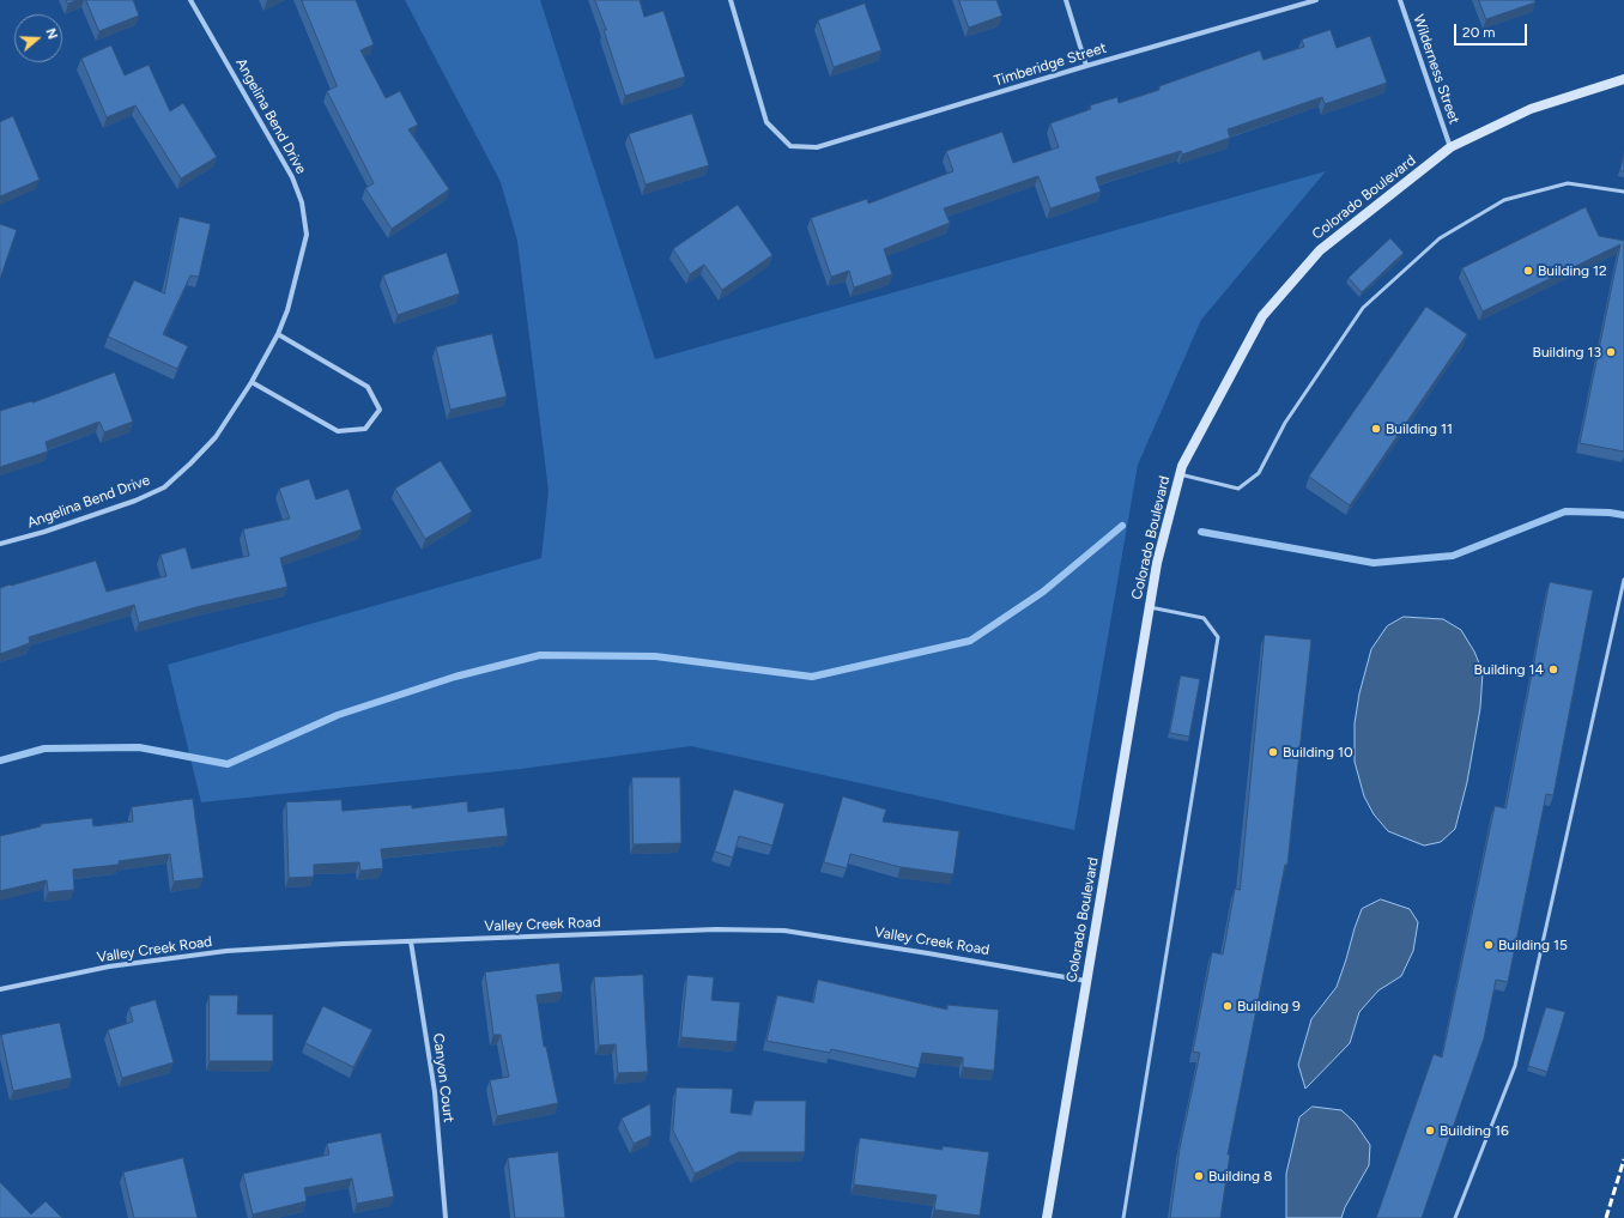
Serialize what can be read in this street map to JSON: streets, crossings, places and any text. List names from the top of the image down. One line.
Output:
{"streets":{"main road":["Colorado Boulevard"],"street":["Timberidge Street","Wilderness Street","Angelina Bend Drive","Valley Creek Road","Canyon Court"]},"crossings":[["Wilderness Street","Colorado Boulevard"],["Colorado Boulevard","Valley Creek Road"],["Valley Creek Road","Canyon Court"]],"places":["Building 12","Building 13","Building 11","Building 14","Building 10","Building 15","Building 9","Building 16","Building 8"],"scale_bar":"20 m","north":"right"}
